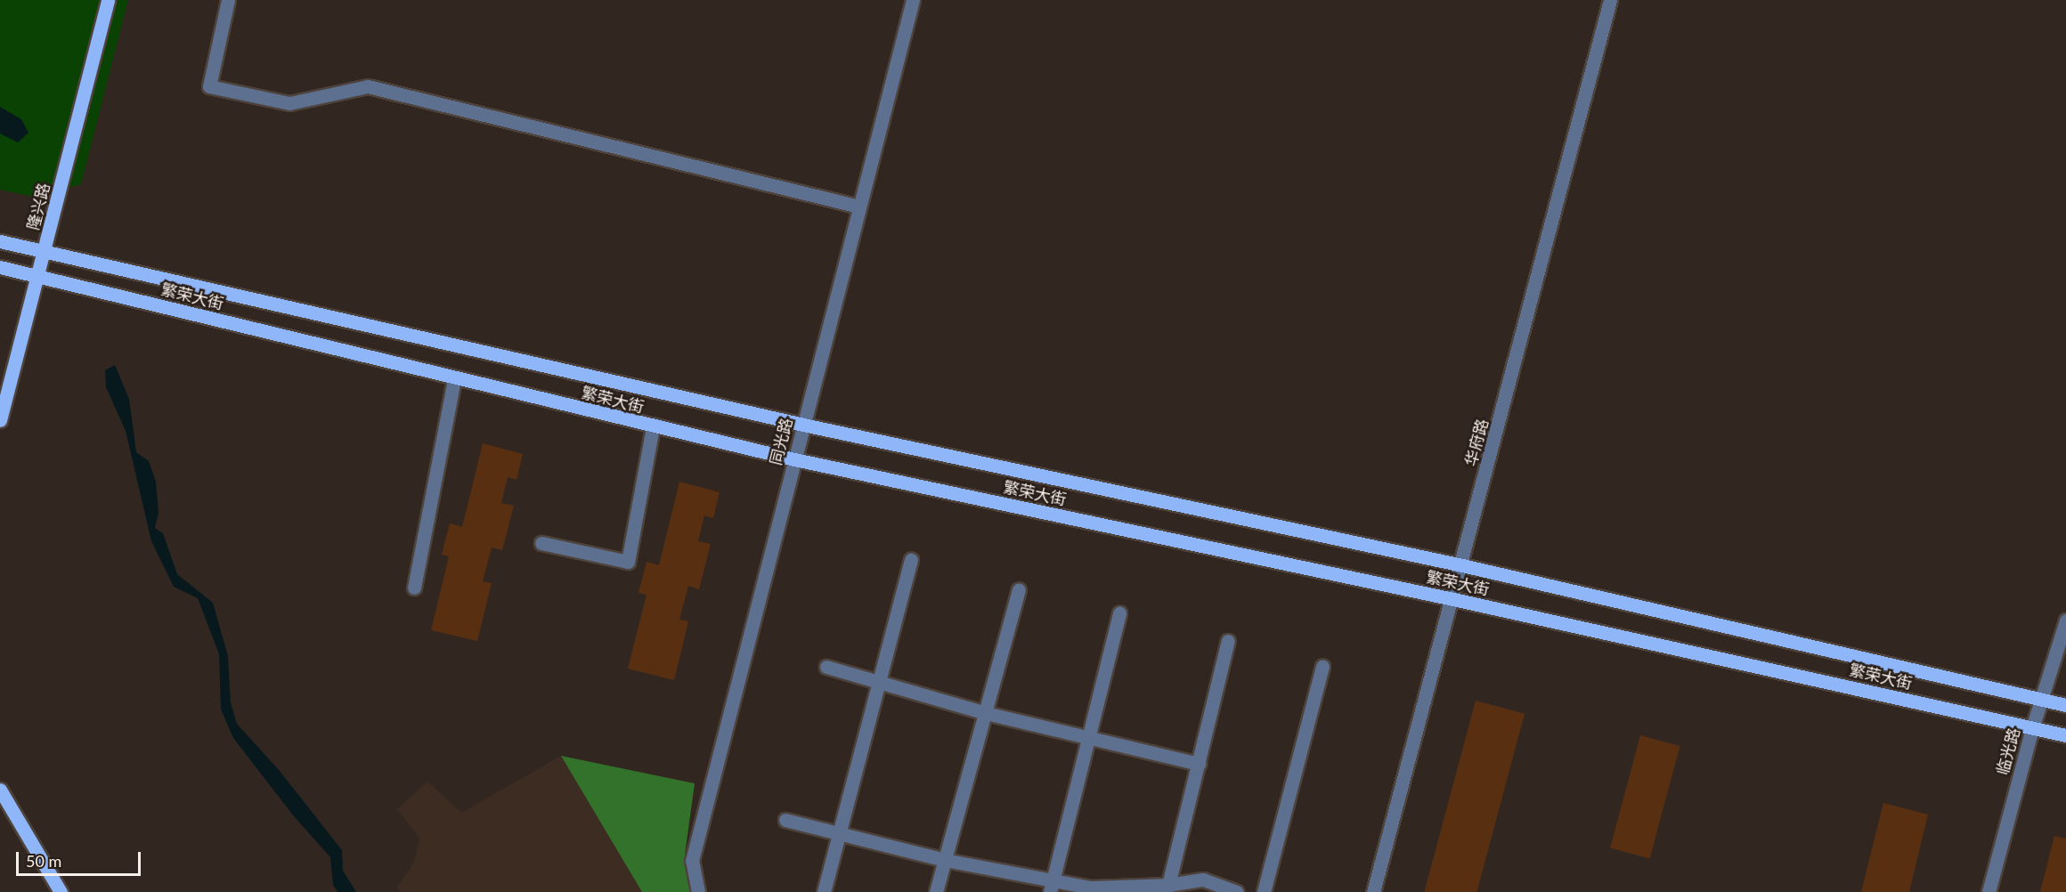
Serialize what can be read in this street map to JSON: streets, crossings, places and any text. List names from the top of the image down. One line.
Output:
{"streets":{"main road":["隆兴路","繁荣大街"],"street":["同光路","华府路","临光路"]},"crossings":[["隆兴路","繁荣大街"],["繁荣大街","同光路"],["繁荣大街","华府路"],["繁荣大街","临光路"]],"scale_bar":"50 m"}
